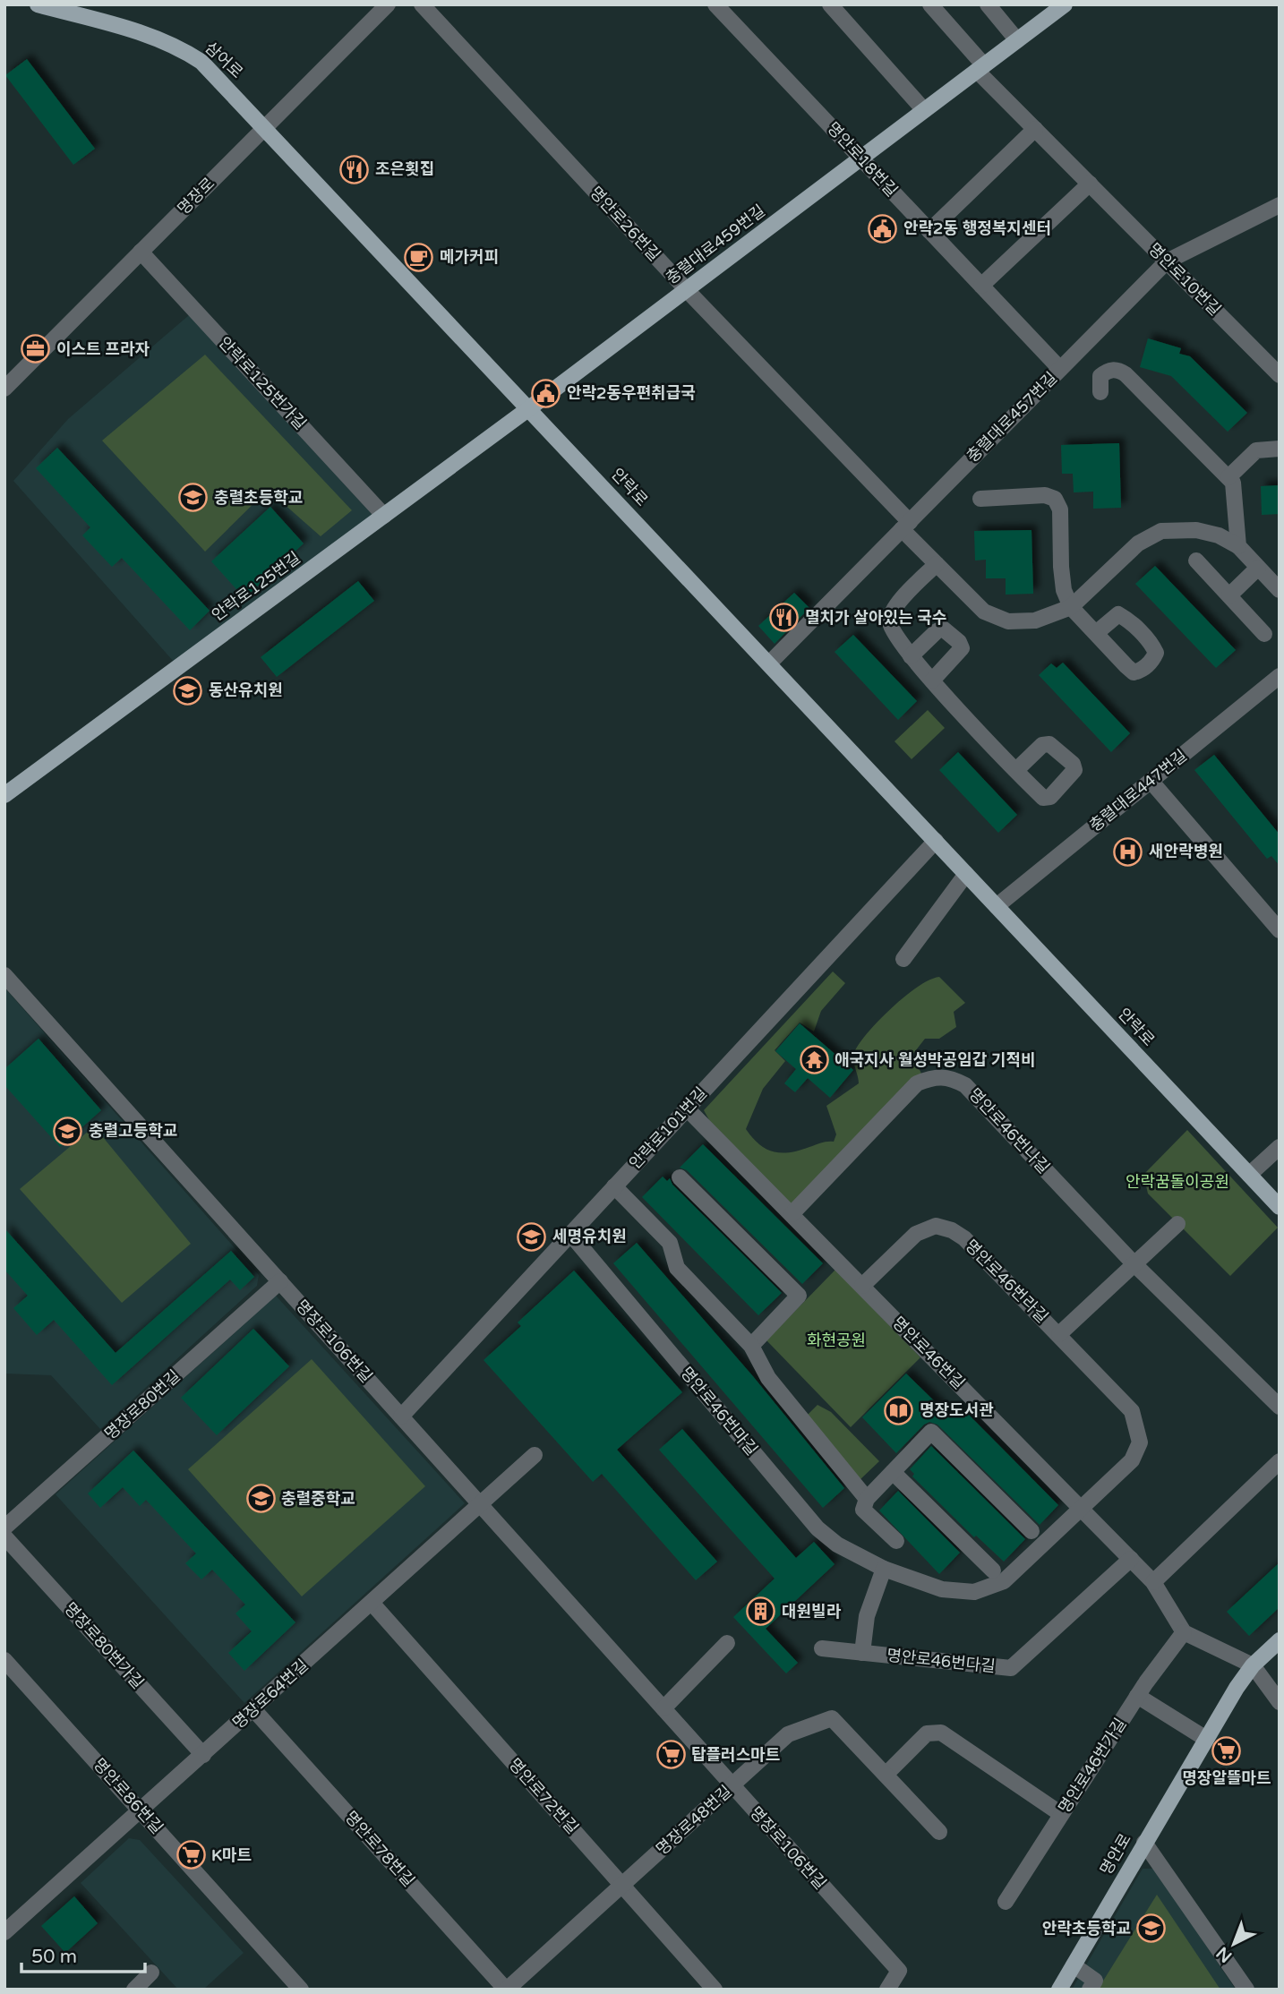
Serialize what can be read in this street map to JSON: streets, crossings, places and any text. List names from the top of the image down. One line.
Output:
{"streets":{"main road":["삼어로","충렬대로459번길","안락로","안락로125번길","명안로"],"street":["명안로18번길","명장로","명안로26번길","명안로10번길","안락로125번가길","충렬대로457번길","충렬대로447번길","안락로101번길","명안로46번나길","명안로46번라길","명장로106번길","명안로46번길","명장로80번길","명안로46번마길","명장로80번가길","명안로46번다길","명장로64번길","명안로46번가길","명안로86번길","명안로72번길","명장로48번길","명안로78번길"]},"crossings":[["삼어로","명장로"],["삼어로","안락로"],["명안로18번길","충렬대로459번길"],["명안로18번길","충렬대로457번길"],["명장로","안락로125번가길"],["명장로","안락로"],["명안로26번길","충렬대로459번길"],["명안로26번길","충렬대로457번길"],["충렬대로459번길","명안로10번길"],["충렬대로459번길","안락로"],["충렬대로459번길","안락로125번길"],["명안로10번길","충렬대로457번길"],["안락로125번가길","안락로125번길"],["충렬대로457번길","안락로"],["안락로","안락로125번길"],["안락로","충렬대로447번길"],["안락로","안락로101번길"],["안락로101번길","명장로106번길"],["안락로101번길","명안로46번길"],["안락로101번길","명안로46번마길"],["명안로46번나길","명안로46번라길"],["명안로46번나길","명안로46번길"],["명안로46번라길","명안로46번길"],["명안로46번라길","명안로46번마길"],["명장로106번길","명장로80번길"],["명장로106번길","명장로64번길"],["명장로106번길","명장로48번길"],["명안로46번길","명안로46번마길"],["명안로46번길","명안로46번다길"],["명안로46번길","명안로46번가길"],["명장로80번가길","명장로64번길"],["명장로64번길","명안로86번길"],["명장로64번길","명안로72번길"],["명장로64번길","명안로78번길"],["명안로72번길","명장로48번길"],["명장로48번길","명안로78번길"]],"parks":["안락꿈돌이공원","화현공원"],"places":{"restaurant":["조은횟집","멸치가 살아있는 국수"],"public building":["안락2동 행정복지센터","안락2동우편취급국"],"cafe":["메가커피"],"office":["이스트 프라자"],"school or university":["충렬초등학교","동산유치원","충렬고등학교","세명유치원","충렬중학교","안락초등학교"],"hospital":["새안락병원"],"temple":["애국지사 월성박공임갑 기적비"],"library":["명장도서관"],"building":["대원빌라"],"supermarket":["명장알뜰마트","탑플러스마트","K마트"]},"scale_bar":"50 m","north":"bottom left"}
